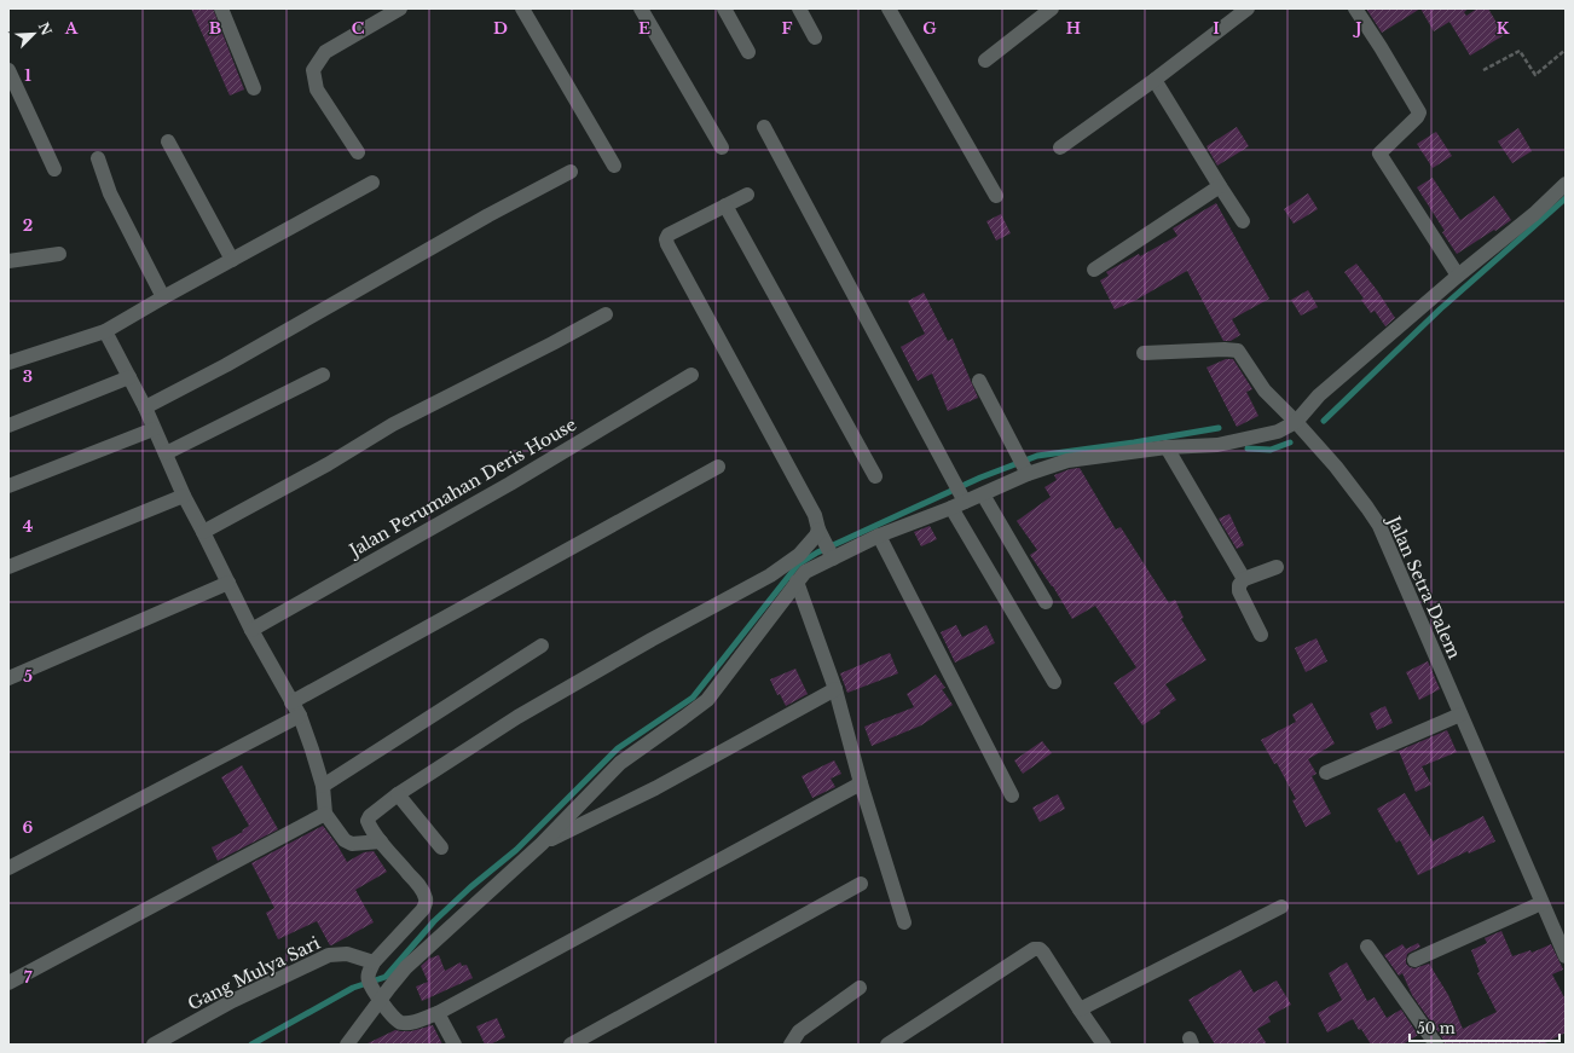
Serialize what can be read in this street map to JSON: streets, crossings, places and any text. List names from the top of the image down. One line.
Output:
{"streets":{"street":["Jalan Perumahan Deris House","Jalan Setra Dalem","Gang Mulya Sari"]},"scale_bar":"50 m","north":"top right","grid":{"columns":["A","B","C","D","E","F","G","H","I","J","K"],"rows":["1","2","3","4","5","6","7"]}}
